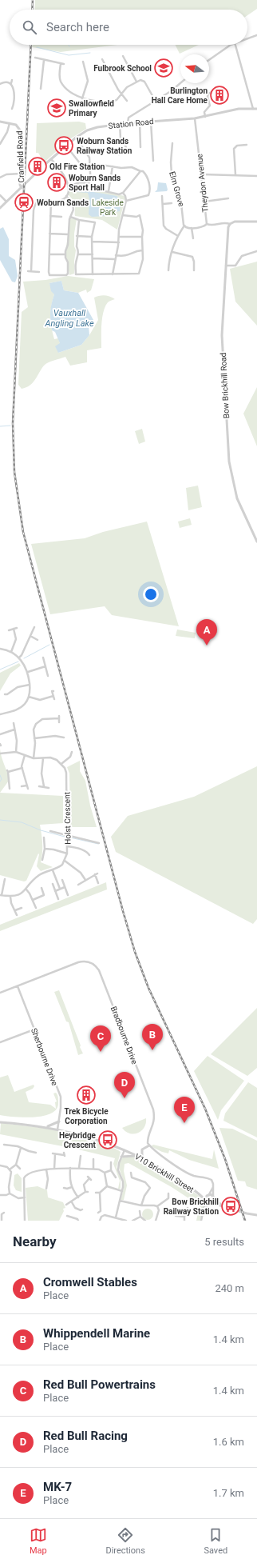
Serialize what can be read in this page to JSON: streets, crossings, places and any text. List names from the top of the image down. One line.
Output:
{"streets":{"street":["Station Road","Cranfield Road","Theydon Avenue","Elm Grove","Bow Brickhill Road","Holst Crescent","Bradbourne Drive","Sherbourne Drive","V10 Brickhill Street"]},"crossings":[["Station Road","Cranfield Road"],["Station Road","Theydon Avenue"],["Theydon Avenue","Bow Brickhill Road"],["Bradbourne Drive","Sherbourne Drive"],["Sherbourne Drive","V10 Brickhill Street"]],"water":["Vauxhall Angling Lake"],"parks":["Lakeside Park"],"places":{"school or university":["Fulbrook School","Swallowfield Primary"],"building":["Burlington Hall Care Home","Old Fire Station","Woburn Sands Sport Hall","Trek Bicycle Corporation"],"bus stop":["Woburn Sands Railway Station","Heybridge Crescent","Bow Brickhill Railway Station"],"station":["Woburn Sands"]},"north":"left","page":{"search":"Search here","pins":["A","B","C","D","E"],"heading":["Nearby","5 results"],"list":[{"mark":"A","name":"Cromwell Stables","note":"Place","value":"240 m"},{"mark":"B","name":"Whippendell Marine","note":"Place","value":"1.4 km"},{"mark":"C","name":"Red Bull Powertrains","note":"Place","value":"1.4 km"},{"mark":"D","name":"Red Bull Racing","note":"Place","value":"1.6 km"},{"mark":"E","name":"MK-7","note":"Place","value":"1.7 km"}],"nav":["Map","Directions","Saved"]}}
